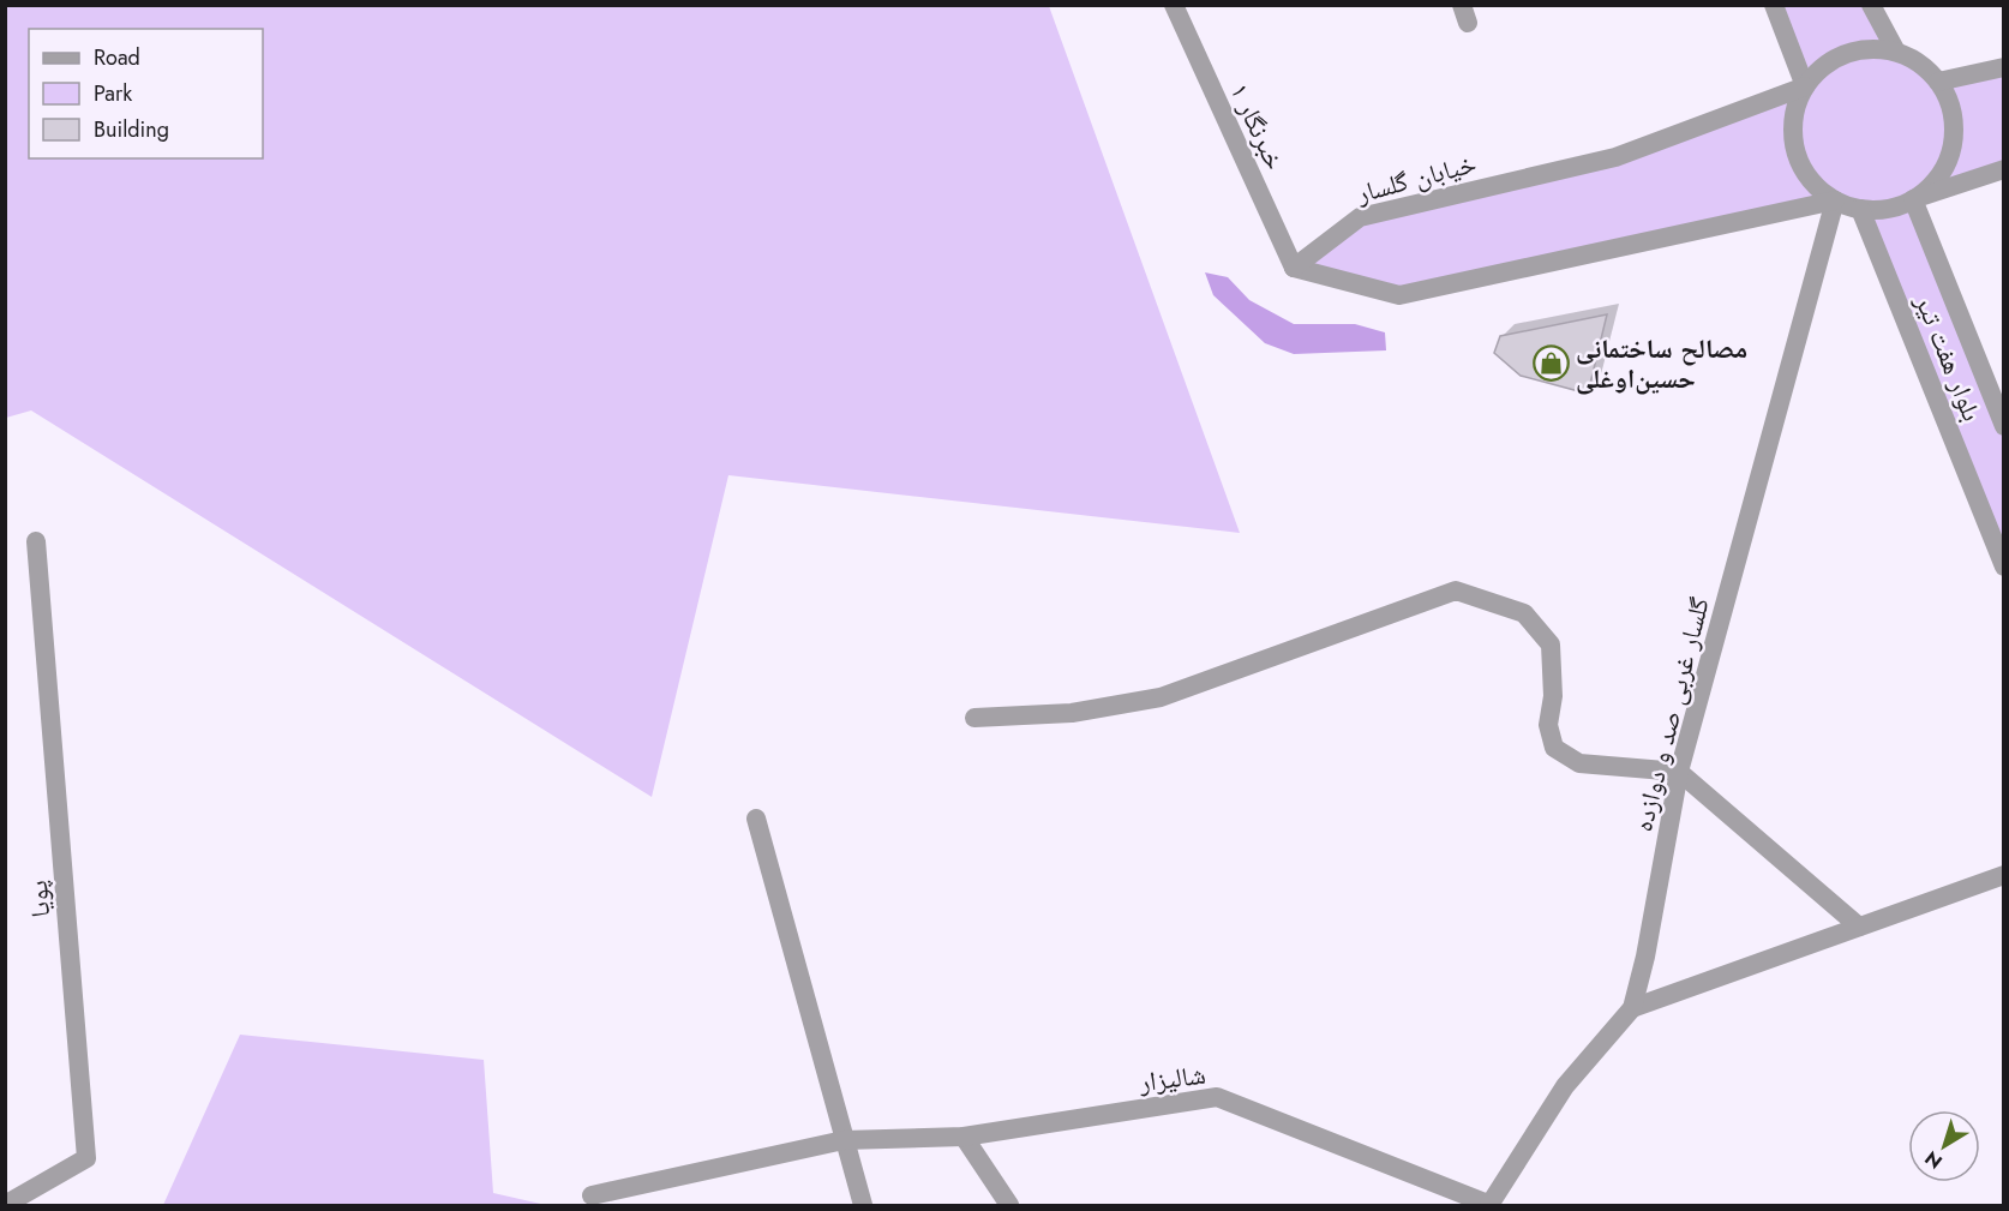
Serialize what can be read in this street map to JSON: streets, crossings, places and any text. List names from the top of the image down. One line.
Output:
{"streets":{"street":["خبرنگار ۱","خیابان گلسار","بلوار هفت تیر","گلسار غربی صد و دوازده","پویا","شالیزار"]},"crossings":[["خبرنگار ۱","خیابان گلسار"],["خیابان گلسار","بلوار هفت تیر"],["خیابان گلسار","گلسار غربی صد و دوازده"],["بلوار هفت تیر","گلسار غربی صد و دوازده"],["گلسار غربی صد و دوازده","شالیزار"]],"places":{"shop":["مصالح ساختمانی حسین‌اوغلی"]},"legend":["Road","Park","Building"],"north":"bottom left"}
